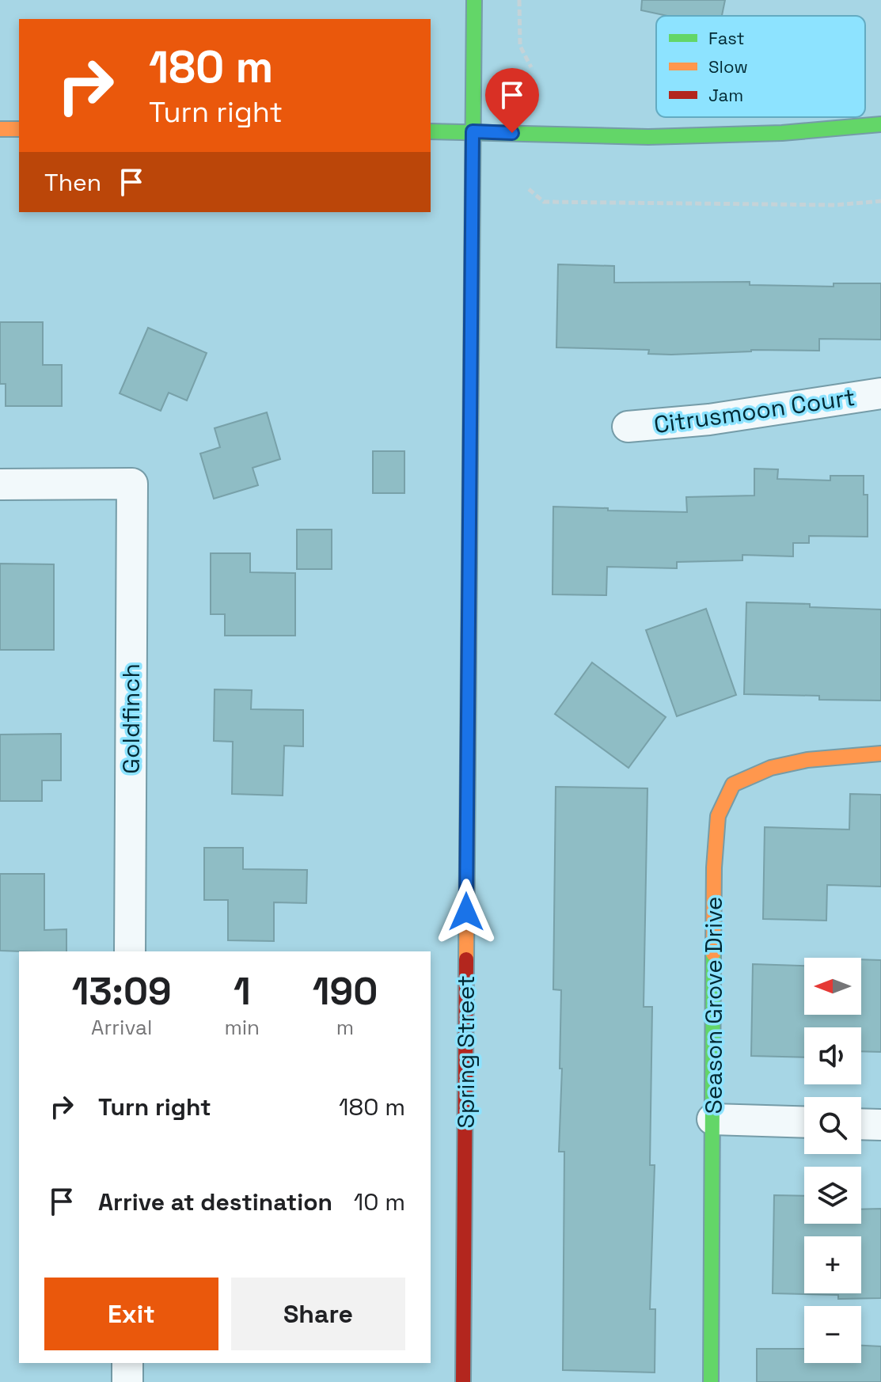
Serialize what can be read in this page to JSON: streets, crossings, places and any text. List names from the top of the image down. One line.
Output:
{"streets":{"street":["Citrusmoon Court","Goldfinch","Season Grove Drive","Spring Street"]},"legend":["Fast","Slow","Jam"],"north":"left","page":{"turn":["180 m","Turn right"],"then":"Then","eta":["13:09","Arrival","1","min","190","m"],"map_buttons":["+","−"],"list":[{"name":"Turn right","value":"180 m"},{"name":"Arrive at destination","value":"10 m"}],"buttons":["Exit","Share"]}}
